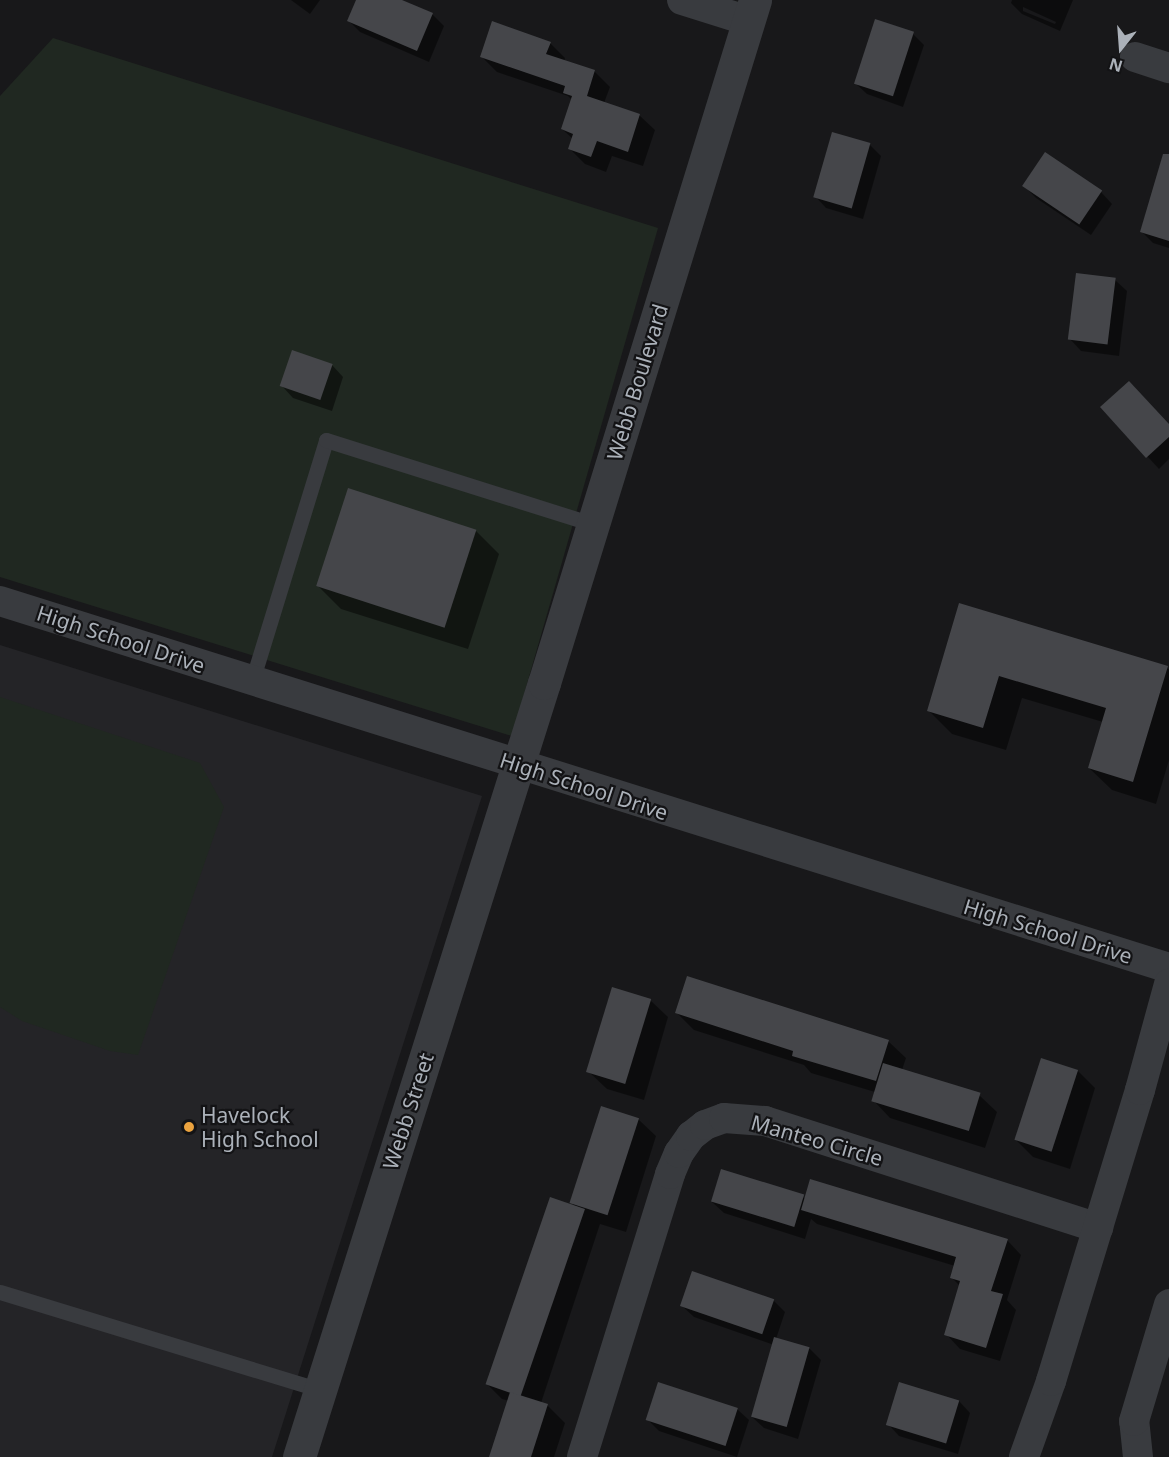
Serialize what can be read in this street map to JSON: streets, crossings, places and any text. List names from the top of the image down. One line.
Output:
{"streets":{"street":["Webb Boulevard","High School Drive","Webb Street","Manteo Circle"]},"crossings":[["Webb Boulevard","High School Drive"],["Webb Boulevard","Webb Street"],["High School Drive","Webb Street"]],"places":["Havelock High School"],"north":"bottom"}
